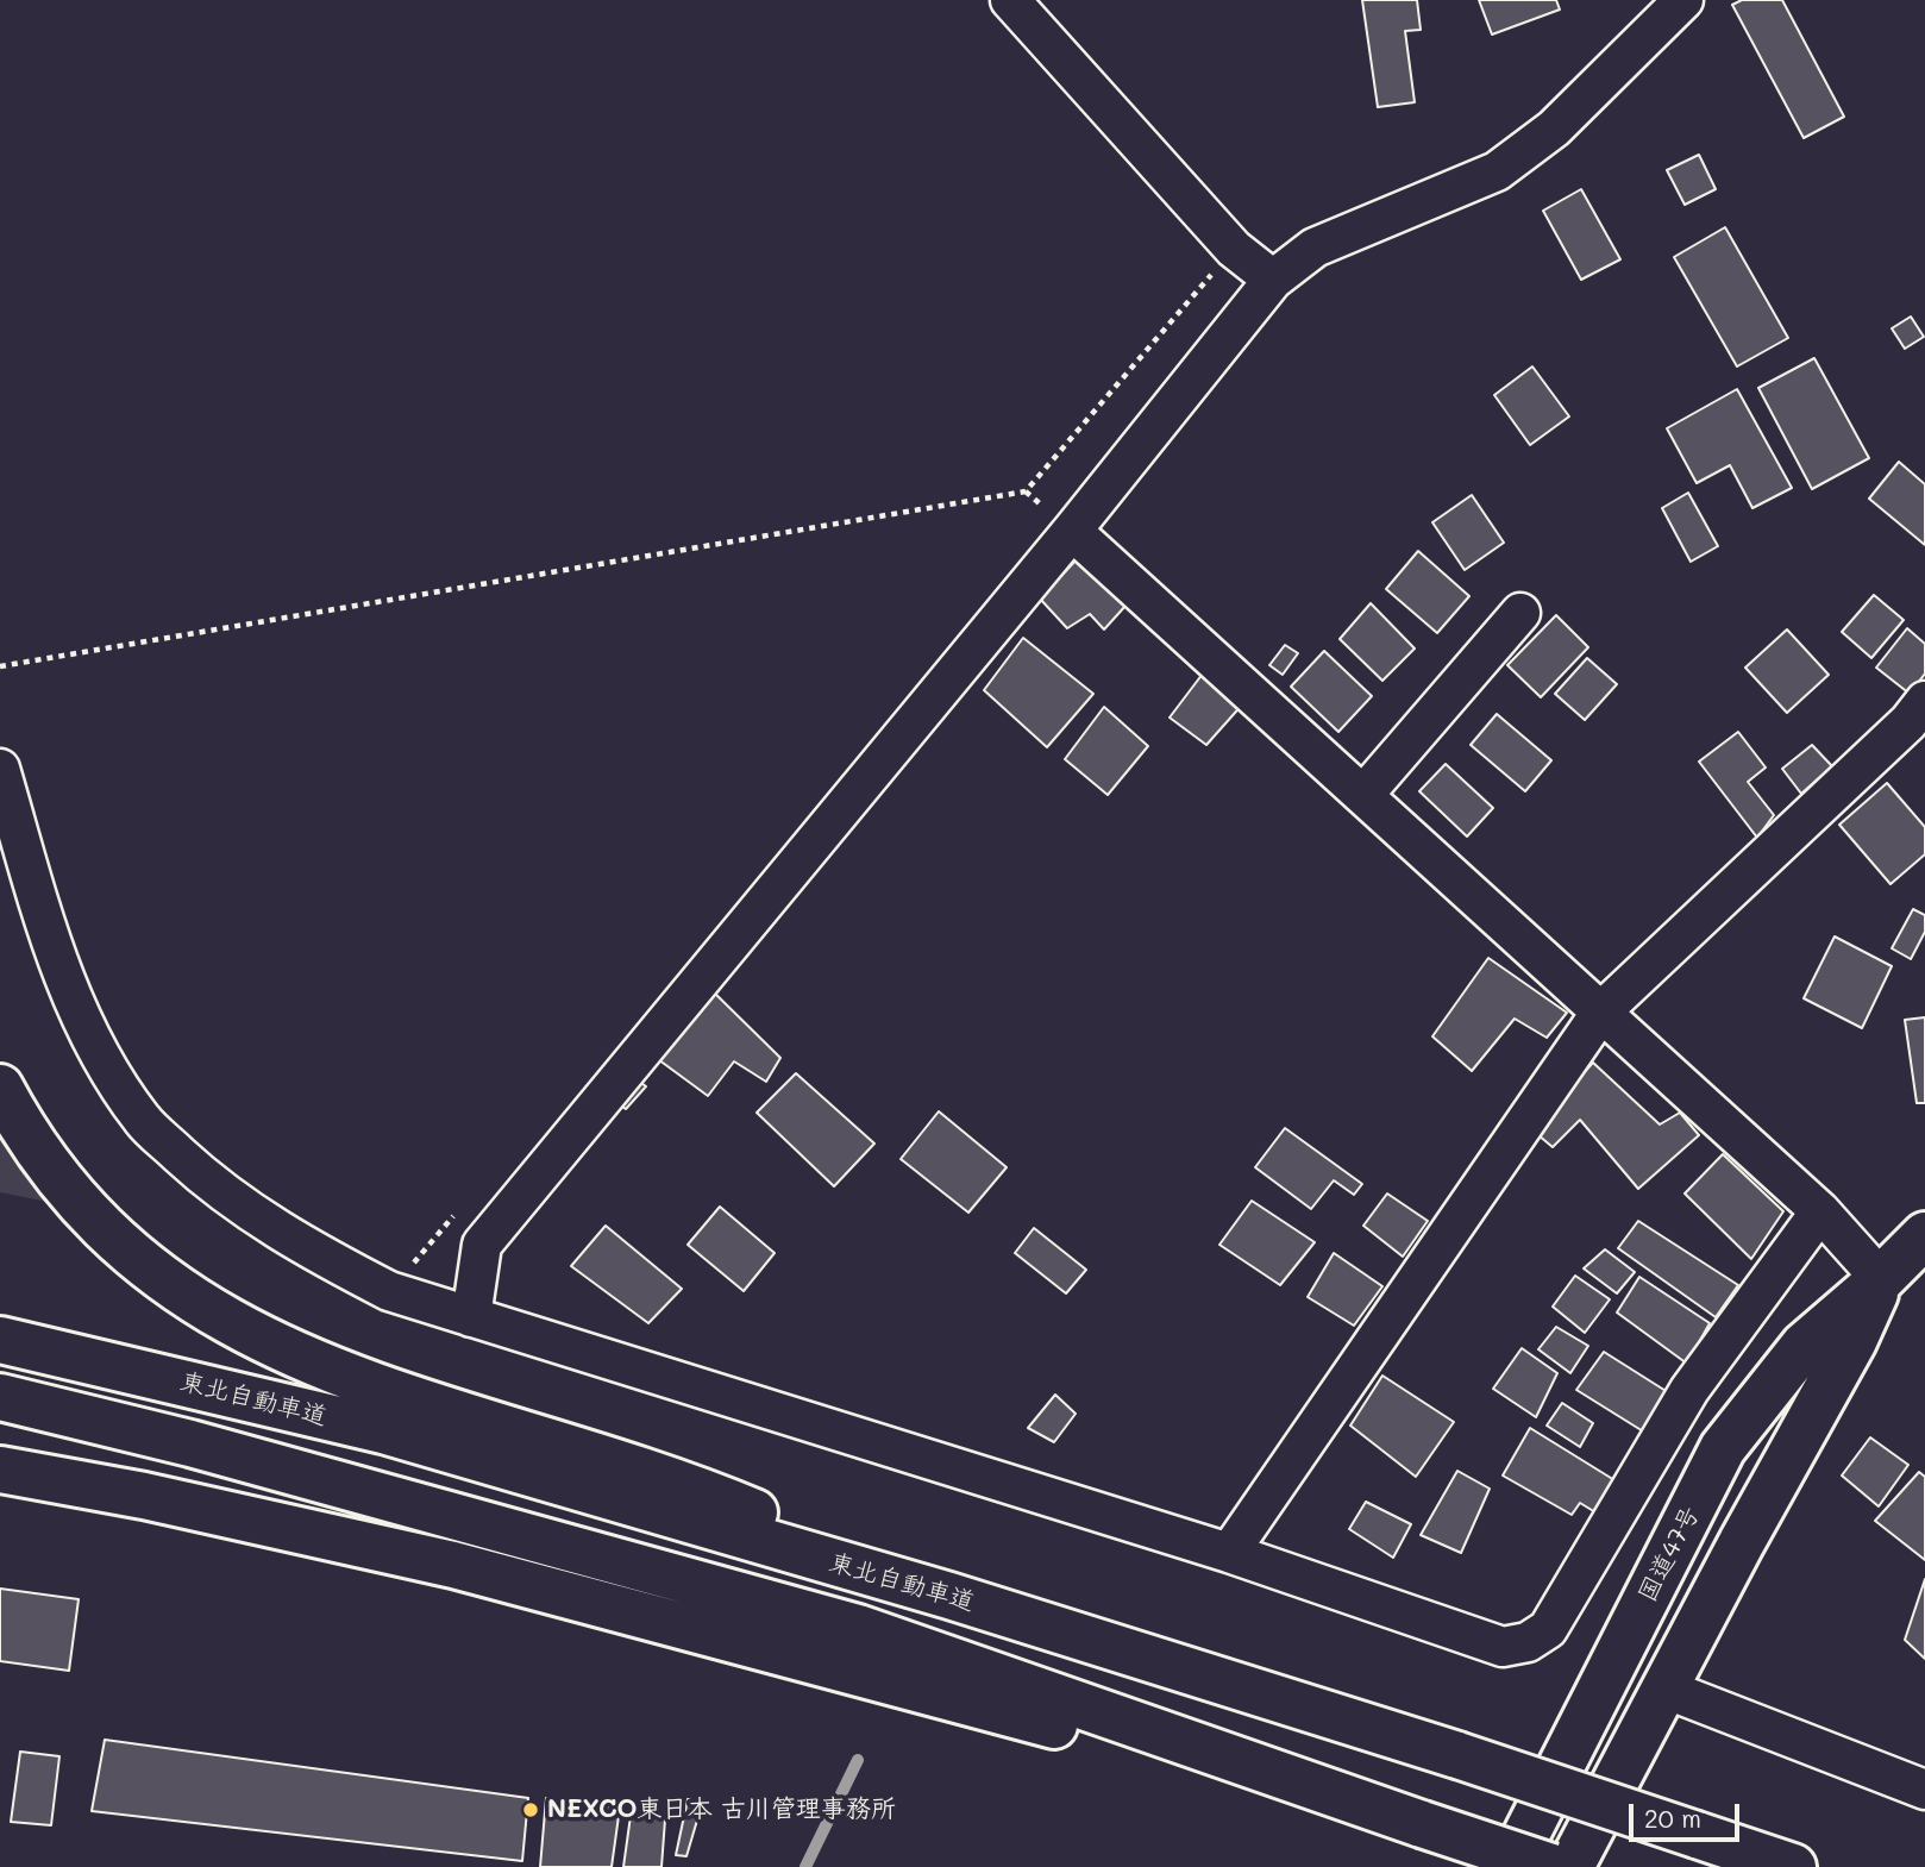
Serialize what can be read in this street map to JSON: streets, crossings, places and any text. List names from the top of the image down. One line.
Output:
{"streets":{"highway":["東北自動車道","国道47号"]},"places":["NEXCO東日本 古川管理事務所"],"scale_bar":"20 m"}
